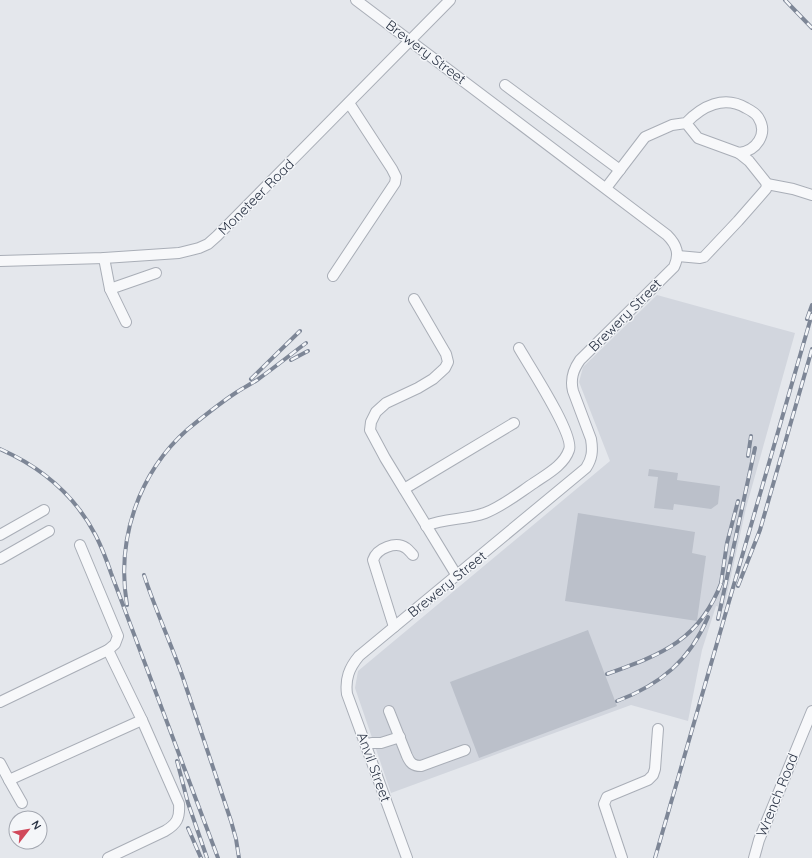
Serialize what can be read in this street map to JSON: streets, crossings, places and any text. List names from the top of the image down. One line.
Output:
{"streets":{"street":["Brewery Street","Moneteer Road","Anvil Street","Wrench Road"]},"crossings":[["Brewery Street","Moneteer Road"],["Brewery Street","Anvil Street"]],"north":"top right"}
